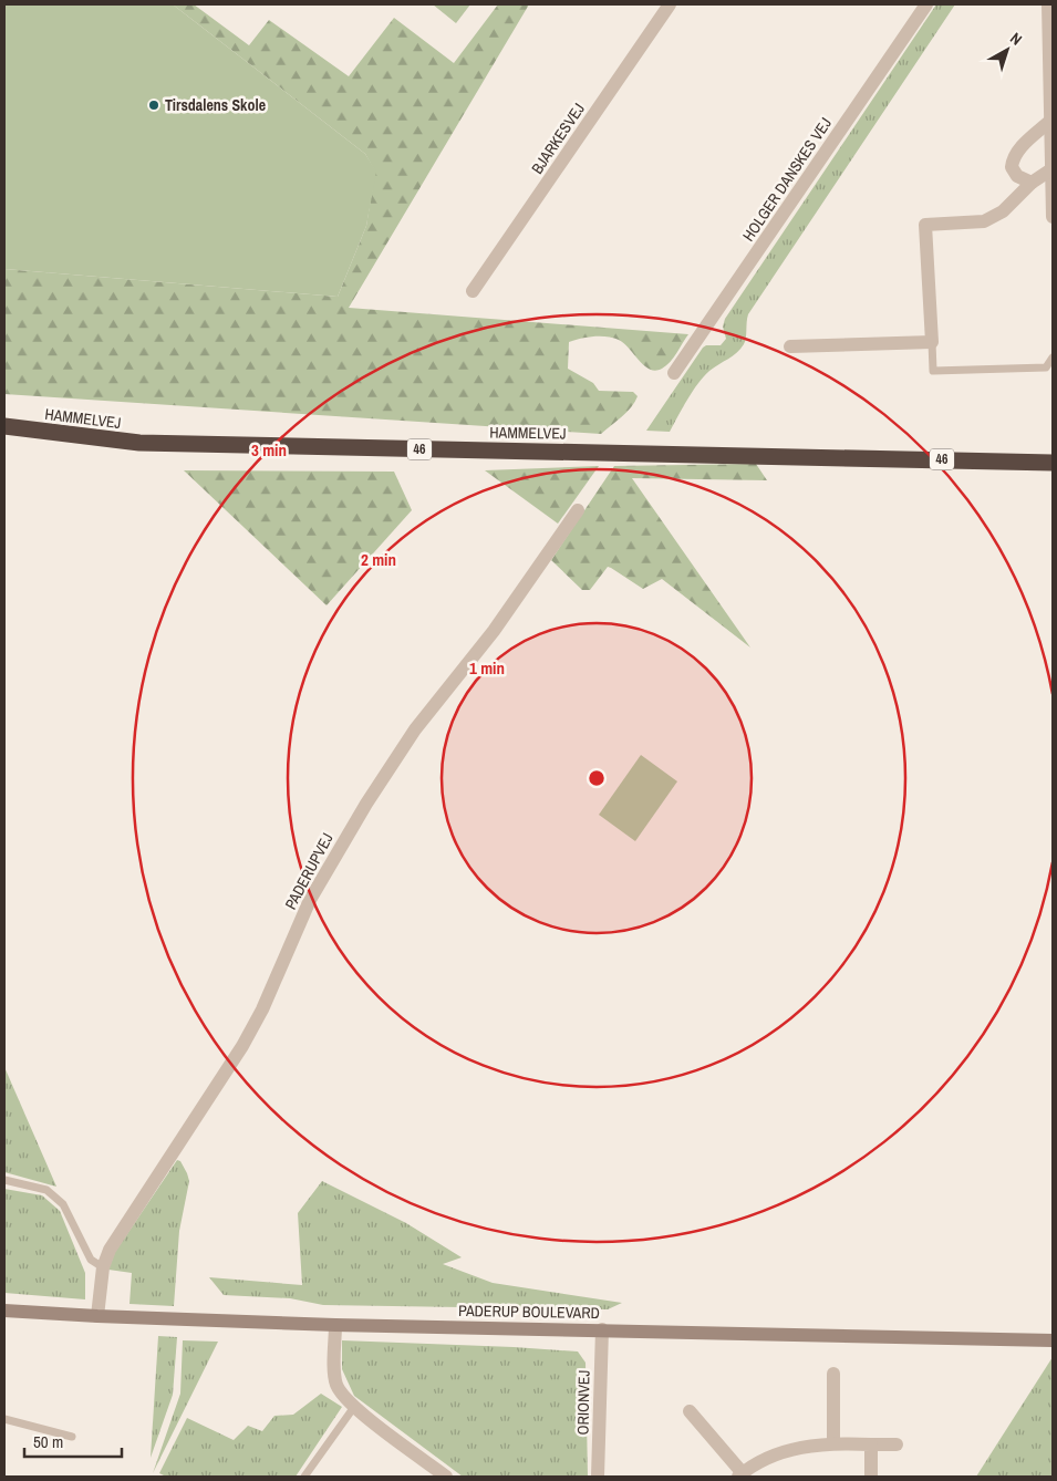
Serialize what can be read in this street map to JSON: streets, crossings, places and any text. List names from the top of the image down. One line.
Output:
{"streets":{"highway":["HAMMELVEJ","46"],"street":["BJARKESVEJ","HOLGER DANSKES VEJ","PADERUPVEJ","PADERUP BOULEVARD","ORIONVEJ"]},"crossings":[["PADERUPVEJ","PADERUP BOULEVARD"],["PADERUP BOULEVARD","ORIONVEJ"]],"places":["Tirsdalens Skole"],"scale_bar":"50 m","north":"top right","rings":["3 min","2 min","1 min"]}
